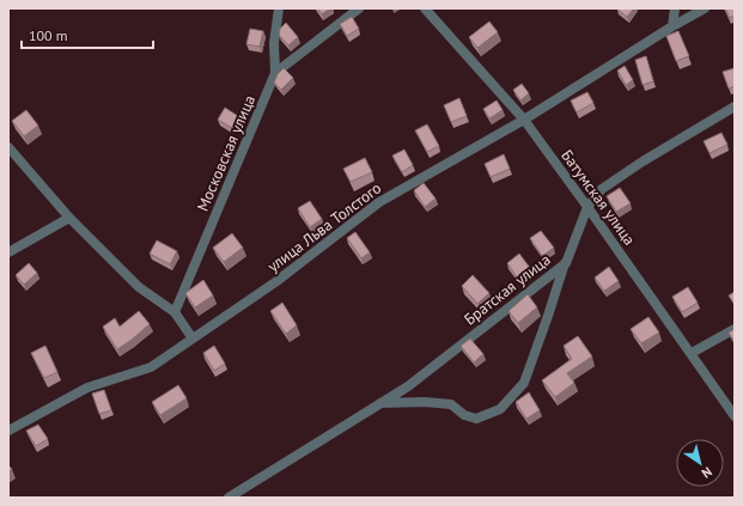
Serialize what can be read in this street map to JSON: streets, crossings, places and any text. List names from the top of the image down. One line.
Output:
{"streets":{"street":["Московская улица","Батумская улица","улица Льва Толстого","Братская улица"]},"crossings":[["Батумская улица","улица Льва Толстого"],["Батумская улица","Братская улица"]],"scale_bar":"100 m","north":"bottom right"}
